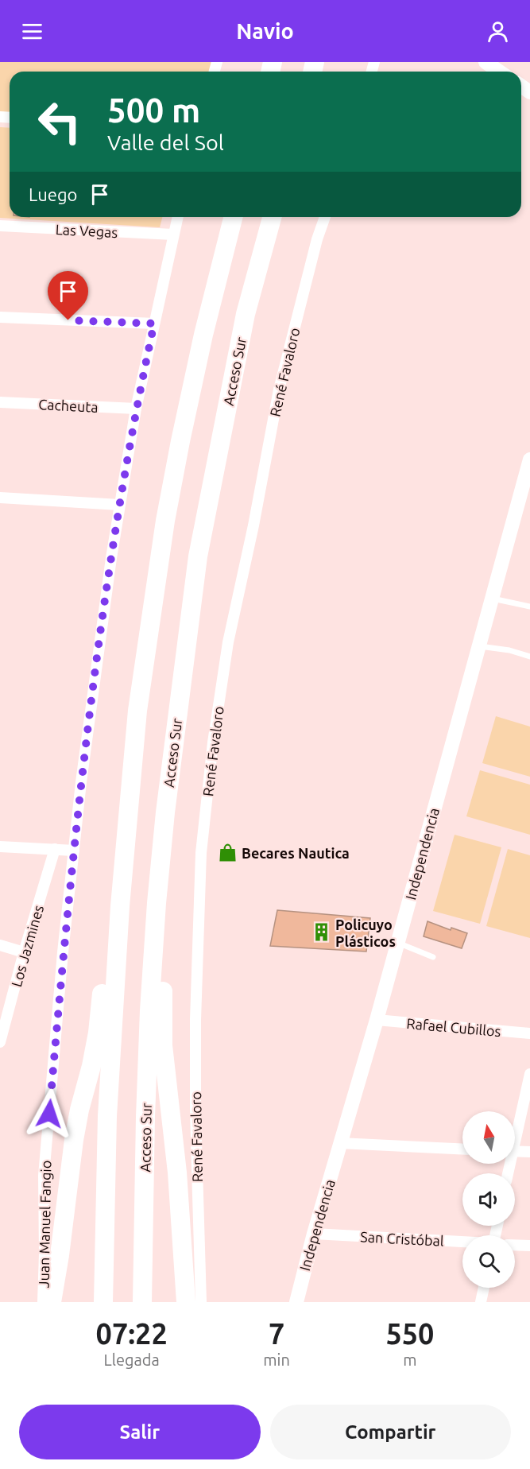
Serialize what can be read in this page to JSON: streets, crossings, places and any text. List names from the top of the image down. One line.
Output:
{"streets":{"highway":["Acceso Sur"],"street":["Las Vegas","René Favaloro","Cacheuta","Independencia","Los Jazmines","Rafael Cubillos","Juan Manuel Fangio","San Cristóbal"]},"crossings":[["Las Vegas","Juan Manuel Fangio"],["Cacheuta","Juan Manuel Fangio"],["Independencia","Rafael Cubillos"],["Independencia","San Cristóbal"]],"places":{"shop":["Becares Nautica"],"building":["Policuyo Plásticos"]},"north":"top","page":{"header":"Navio","turn":["500 m","Valle del Sol"],"then":"Luego","eta":["07:22","Llegada","7","min","550","m"],"buttons":["Salir","Compartir"]}}
